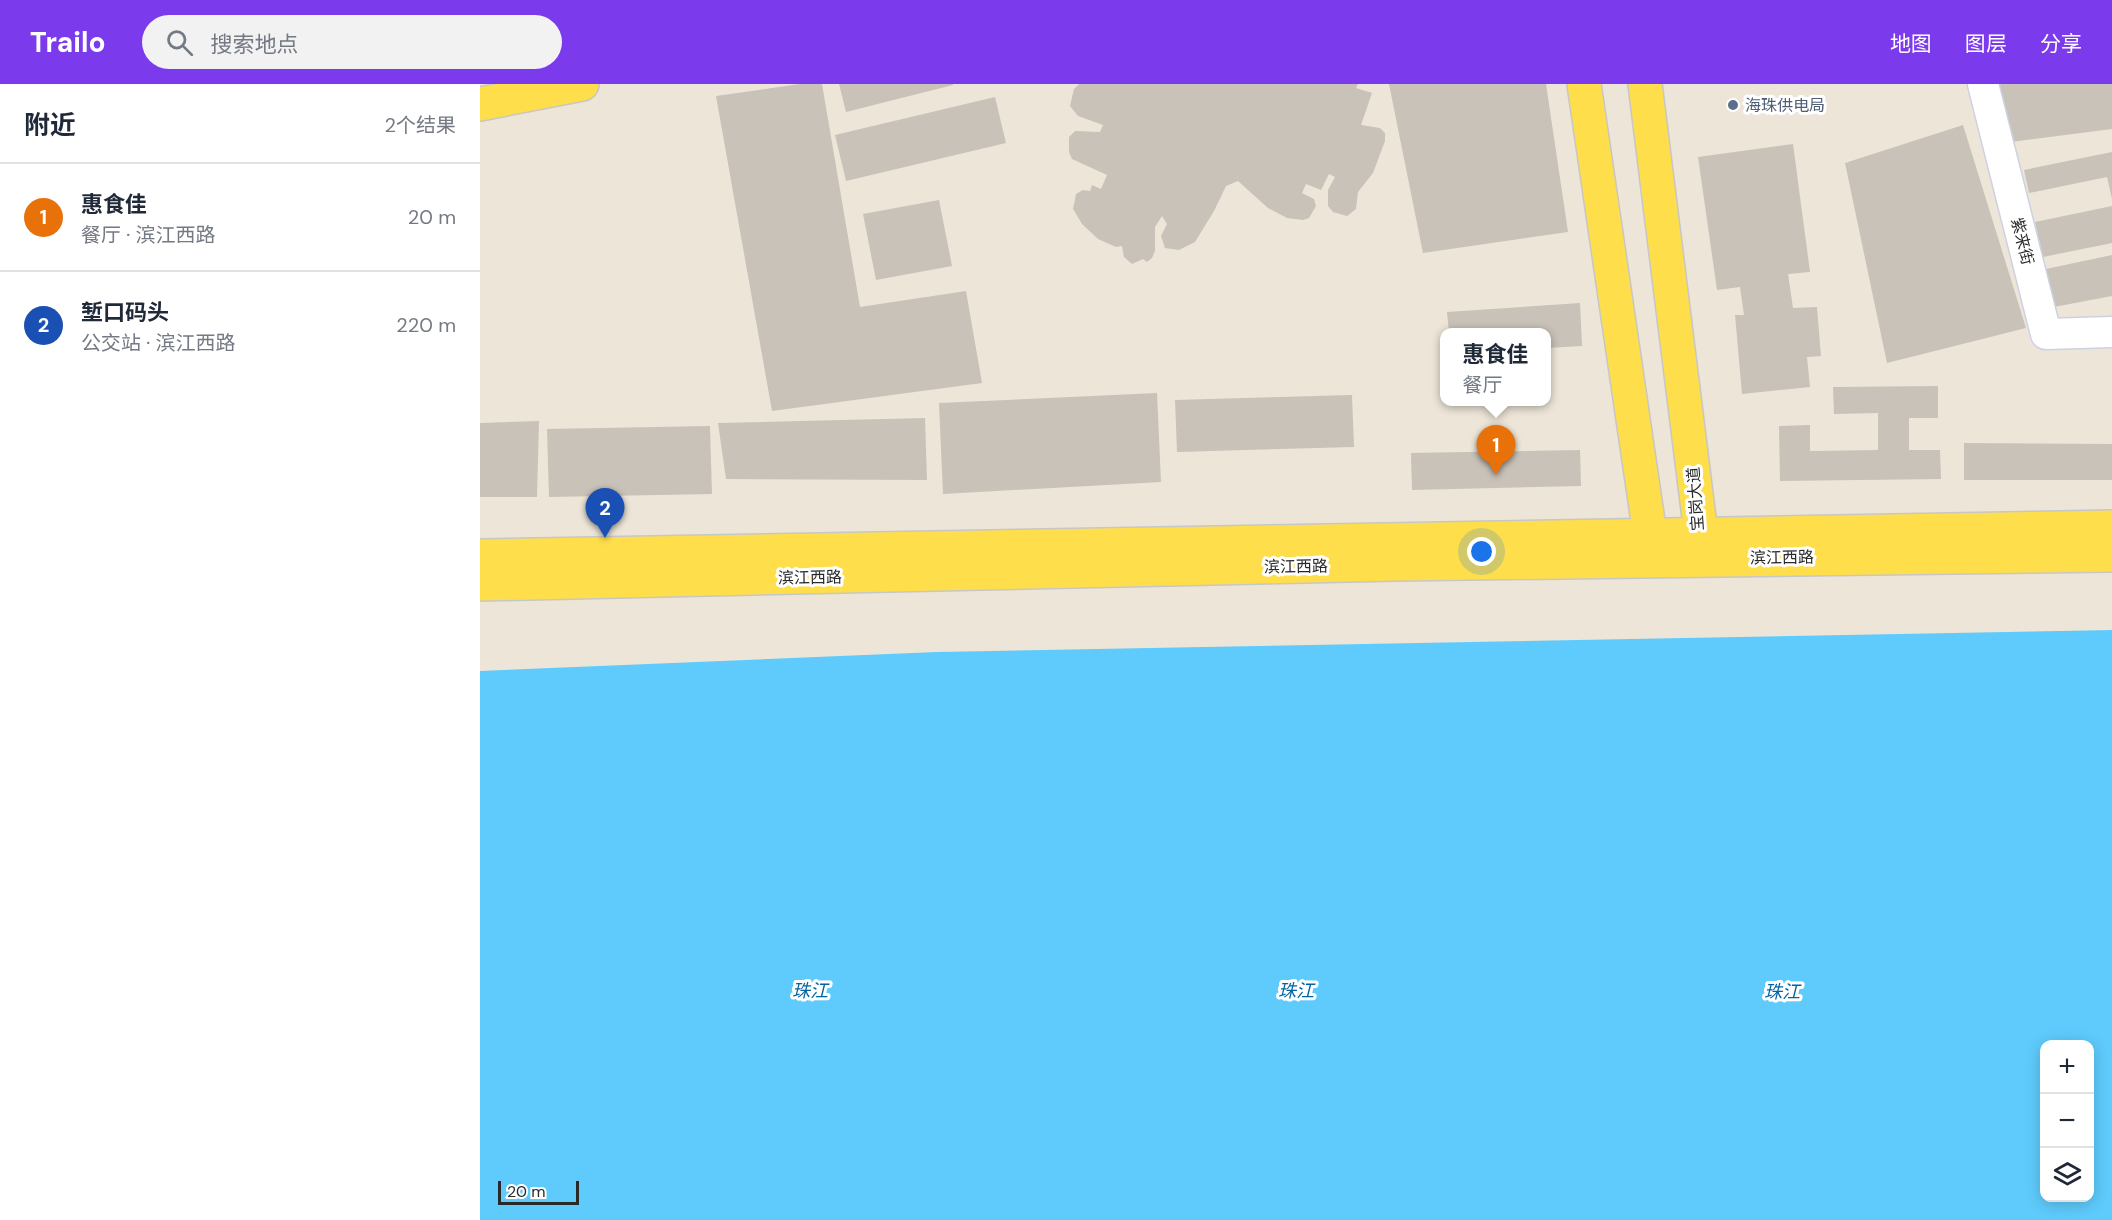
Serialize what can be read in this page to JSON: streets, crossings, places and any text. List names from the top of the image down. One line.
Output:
{"streets":{"main road":["宝岗大道","滨江西路"],"lane":["紫来街"]},"crossings":[["宝岗大道","滨江西路"]],"water":["珠江"],"places":["海珠供电局"],"scale_bar":"20 m","page":{"header":"Trailo","search":"搜索地点","nav":["地图","图层","分享"],"heading":["附近","2个结果"],"list":[{"mark":"1","name":"惠食佳","note":"餐厅 · 滨江西路","value":"20 m"},{"mark":"2","name":"堑口码头","note":"公交站 · 滨江西路","value":"220 m"}],"popup":["惠食佳","餐厅"],"pins":["1","2"],"map_buttons":["+","−"],"scale":"20 m"}}
